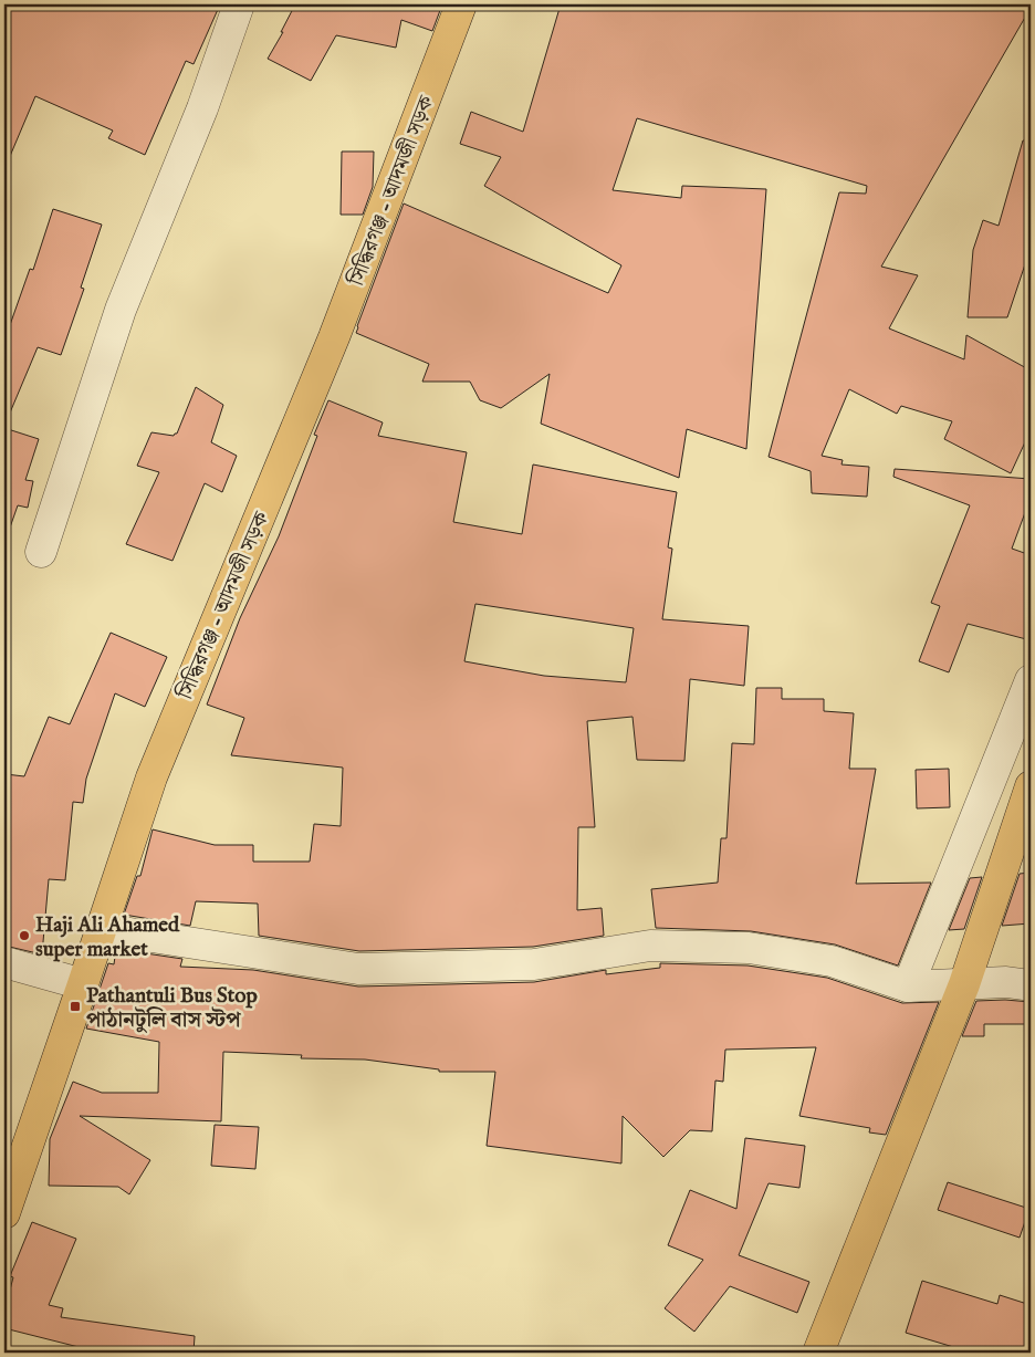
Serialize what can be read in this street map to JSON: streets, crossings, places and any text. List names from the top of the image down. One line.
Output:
{"streets":{"main road":["সিদ্ধিরগঞ্জ - আদমজী সড়ক"]},"places":{"other":["Haji Ali Ahamed super market"],"transit":["Pathantuli Bus Stop পাঠানটুলি বাস স্টপ"]}}
